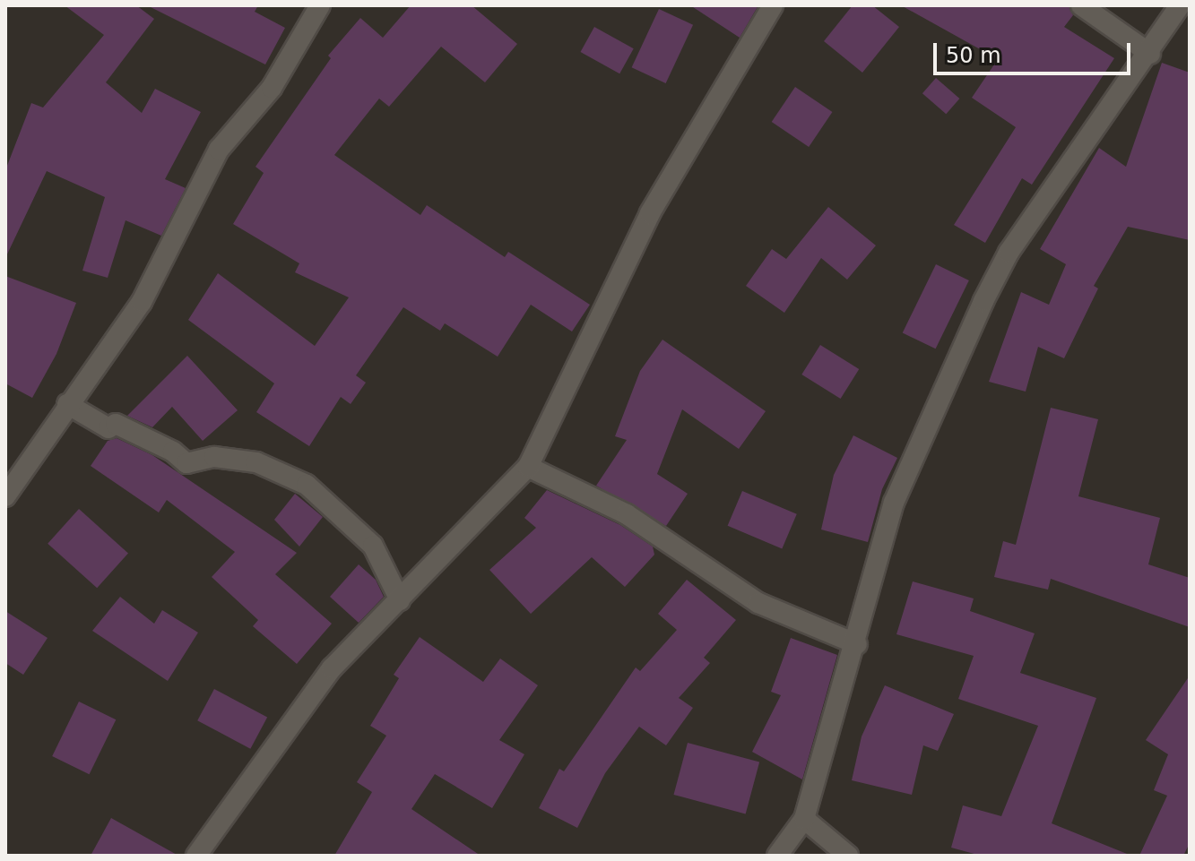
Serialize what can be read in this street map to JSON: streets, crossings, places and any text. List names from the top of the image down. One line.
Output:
{"scale_bar":"50 m"}
